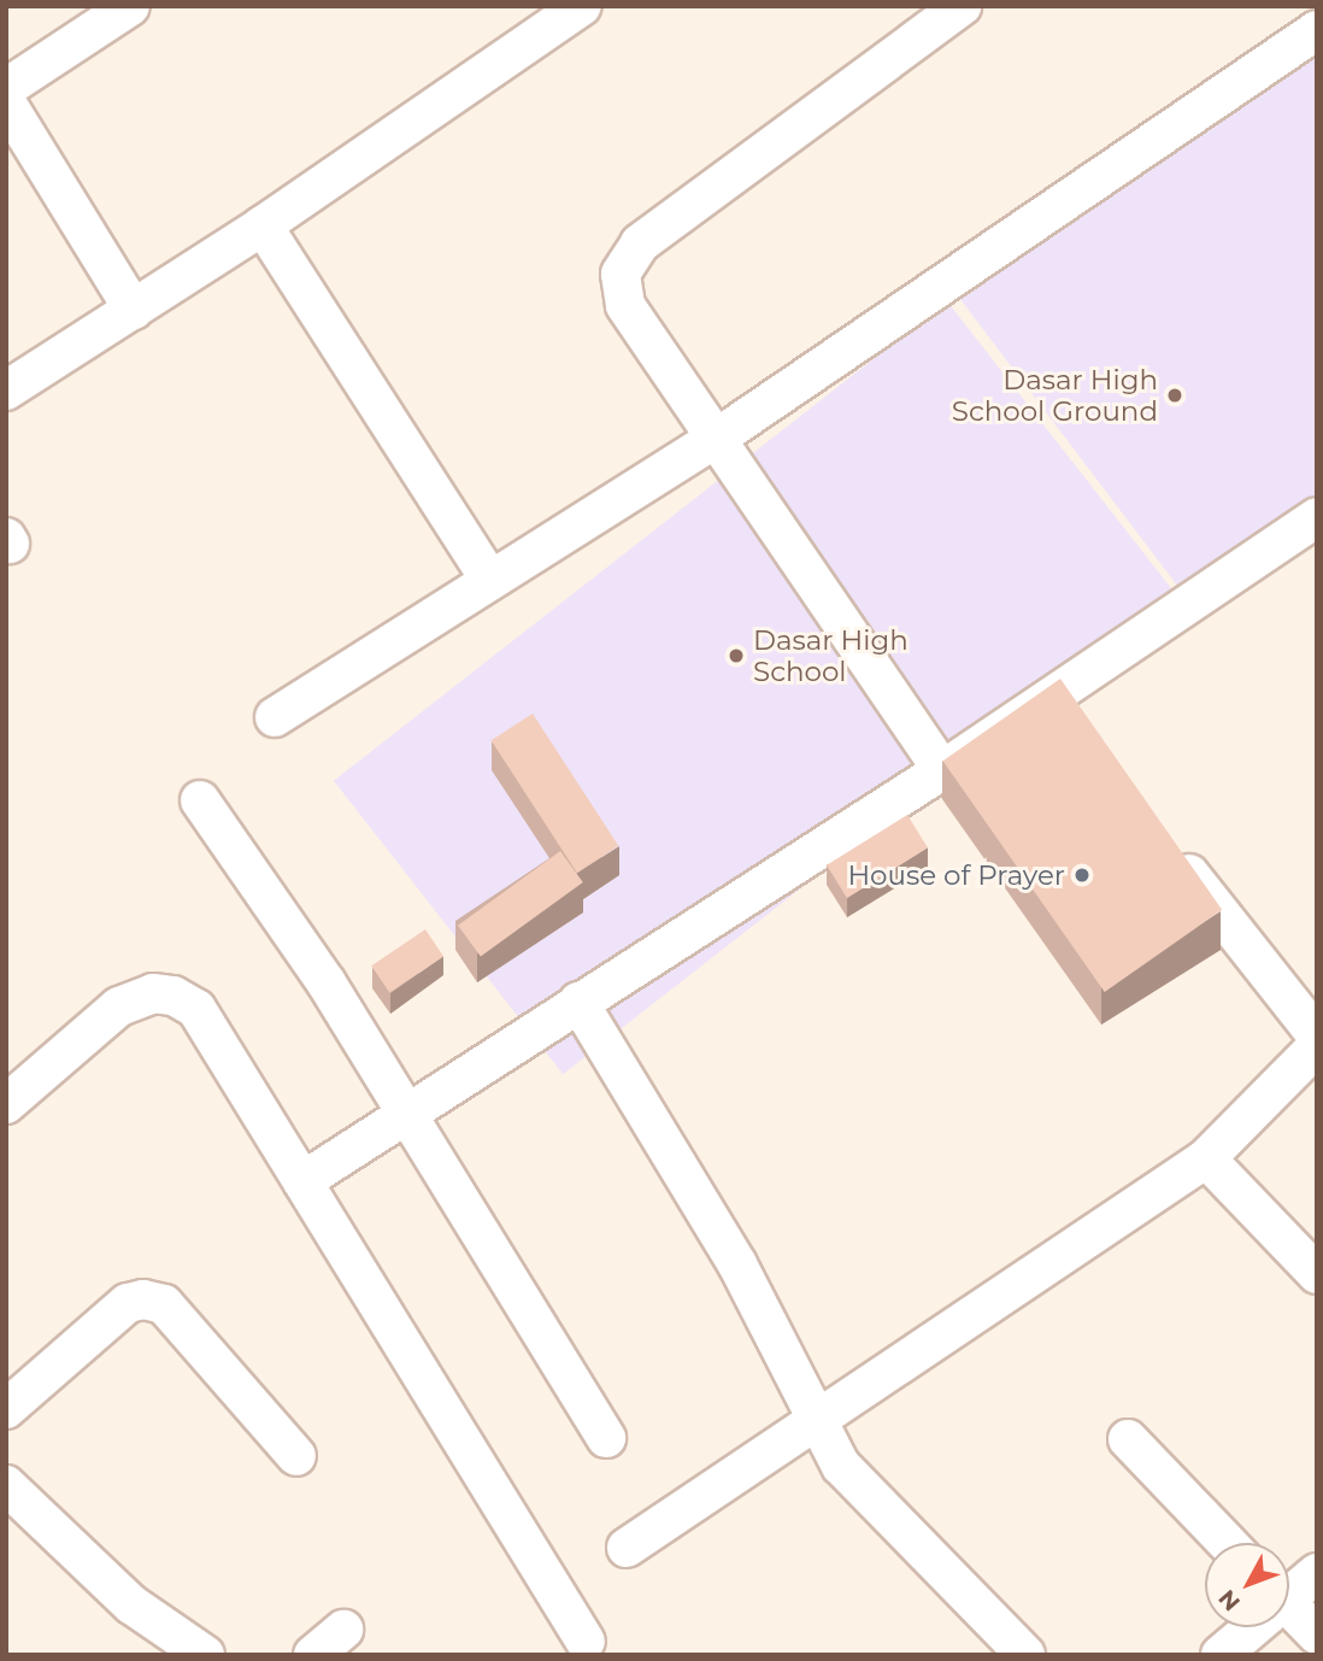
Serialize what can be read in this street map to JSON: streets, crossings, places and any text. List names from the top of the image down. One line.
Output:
{"places":["Dasar High School Ground","Dasar High School","House of Prayer"],"north":"bottom left"}
